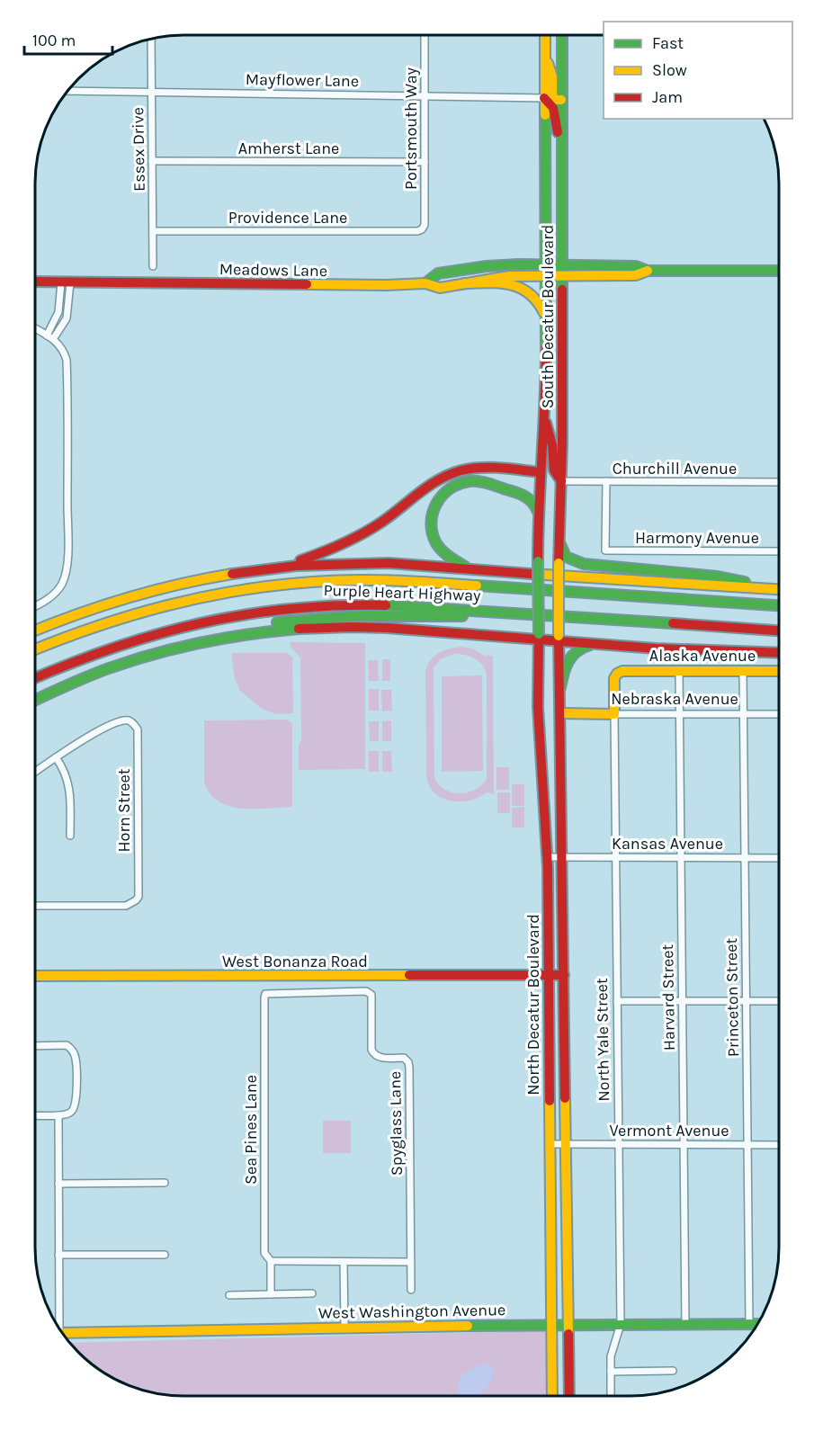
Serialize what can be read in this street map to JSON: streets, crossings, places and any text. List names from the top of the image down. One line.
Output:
{"streets":{"main road":["Meadows Lane","South Decatur Boulevard","Purple Heart Highway","Alaska Avenue","Nebraska Avenue","West Bonanza Road","North Decatur Boulevard","North Yale Street","West Washington Avenue"],"street":["Mayflower Lane","Portsmouth Way","Amherst Lane","Essex Drive","Providence Lane","Churchill Avenue","Harmony Avenue","Horn Street","Kansas Avenue","Harvard Street","Princeton Street","Spyglass Lane","Sea Pines Lane","Vermont Avenue"]},"crossings":[["Mayflower Lane","Portsmouth Way"],["Mayflower Lane","Essex Drive"],["Mayflower Lane","South Decatur Boulevard"],["Portsmouth Way","Amherst Lane"],["Portsmouth Way","Providence Lane"],["Amherst Lane","Essex Drive"],["Essex Drive","Providence Lane"],["Meadows Lane","South Decatur Boulevard"],["South Decatur Boulevard","Churchill Avenue"],["South Decatur Boulevard","North Decatur Boulevard"],["Churchill Avenue","Harmony Avenue"],["Alaska Avenue","Harvard Street"],["Alaska Avenue","Princeton Street"],["Alaska Avenue","North Yale Street"],["Nebraska Avenue","Harvard Street"],["Nebraska Avenue","Princeton Street"],["Nebraska Avenue","North Decatur Boulevard"],["Nebraska Avenue","North Yale Street"],["Kansas Avenue","Harvard Street"],["Kansas Avenue","Princeton Street"],["Kansas Avenue","North Decatur Boulevard"],["Kansas Avenue","North Yale Street"],["West Bonanza Road","North Decatur Boulevard"],["Harvard Street","Vermont Avenue"],["Harvard Street","West Washington Avenue"],["Princeton Street","Vermont Avenue"],["Princeton Street","West Washington Avenue"],["North Decatur Boulevard","Vermont Avenue"],["North Decatur Boulevard","West Washington Avenue"],["North Yale Street","Vermont Avenue"],["North Yale Street","West Washington Avenue"],["Spyglass Lane","Sea Pines Lane"]],"legend":["Fast","Slow","Jam"],"scale_bar":"100 m"}
